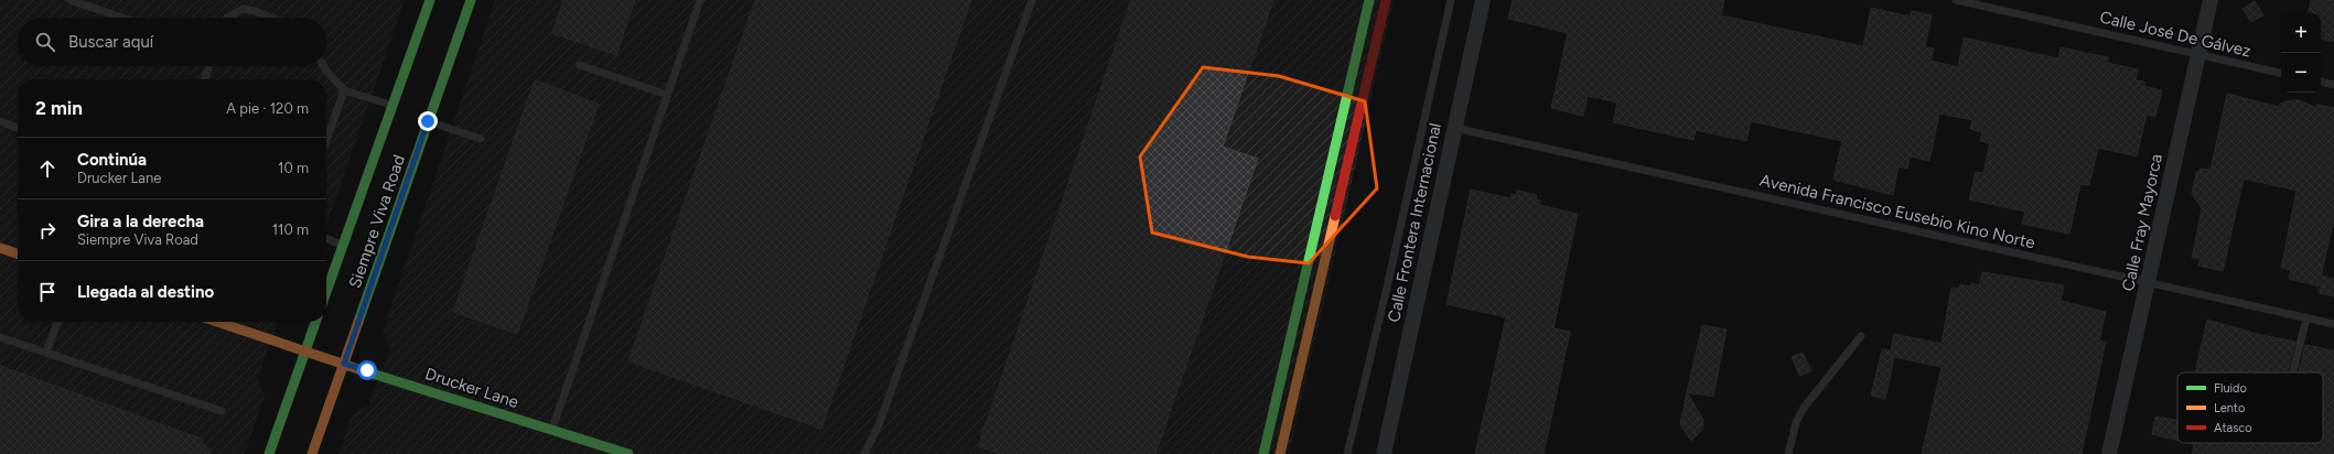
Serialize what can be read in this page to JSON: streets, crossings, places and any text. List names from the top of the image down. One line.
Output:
{"streets":{"main road":["Siempre Viva Road","Drucker Lane"],"street":["Calle Frontera Internacional","Calle Fray Mayorca"],"lane":["Calle José De Gálvez","Avenida Francisco Eusebio Kino Norte"]},"crossings":[["Calle José De Gálvez","Calle Fray Mayorca"],["Avenida Francisco Eusebio Kino Norte","Calle Frontera Internacional"],["Avenida Francisco Eusebio Kino Norte","Calle Fray Mayorca"],["Siempre Viva Road","Drucker Lane"]],"legend":["Fluido","Lento","Atasco"],"page":{"map_buttons":["+","−"],"search":"Buscar aquí","heading":["2 min","A pie · 120 m"],"list":[["Continúa","Drucker Lane","10 m"],["Gira a la derecha","Siempre Viva Road","110 m"],"Llegada al destino"]}}
